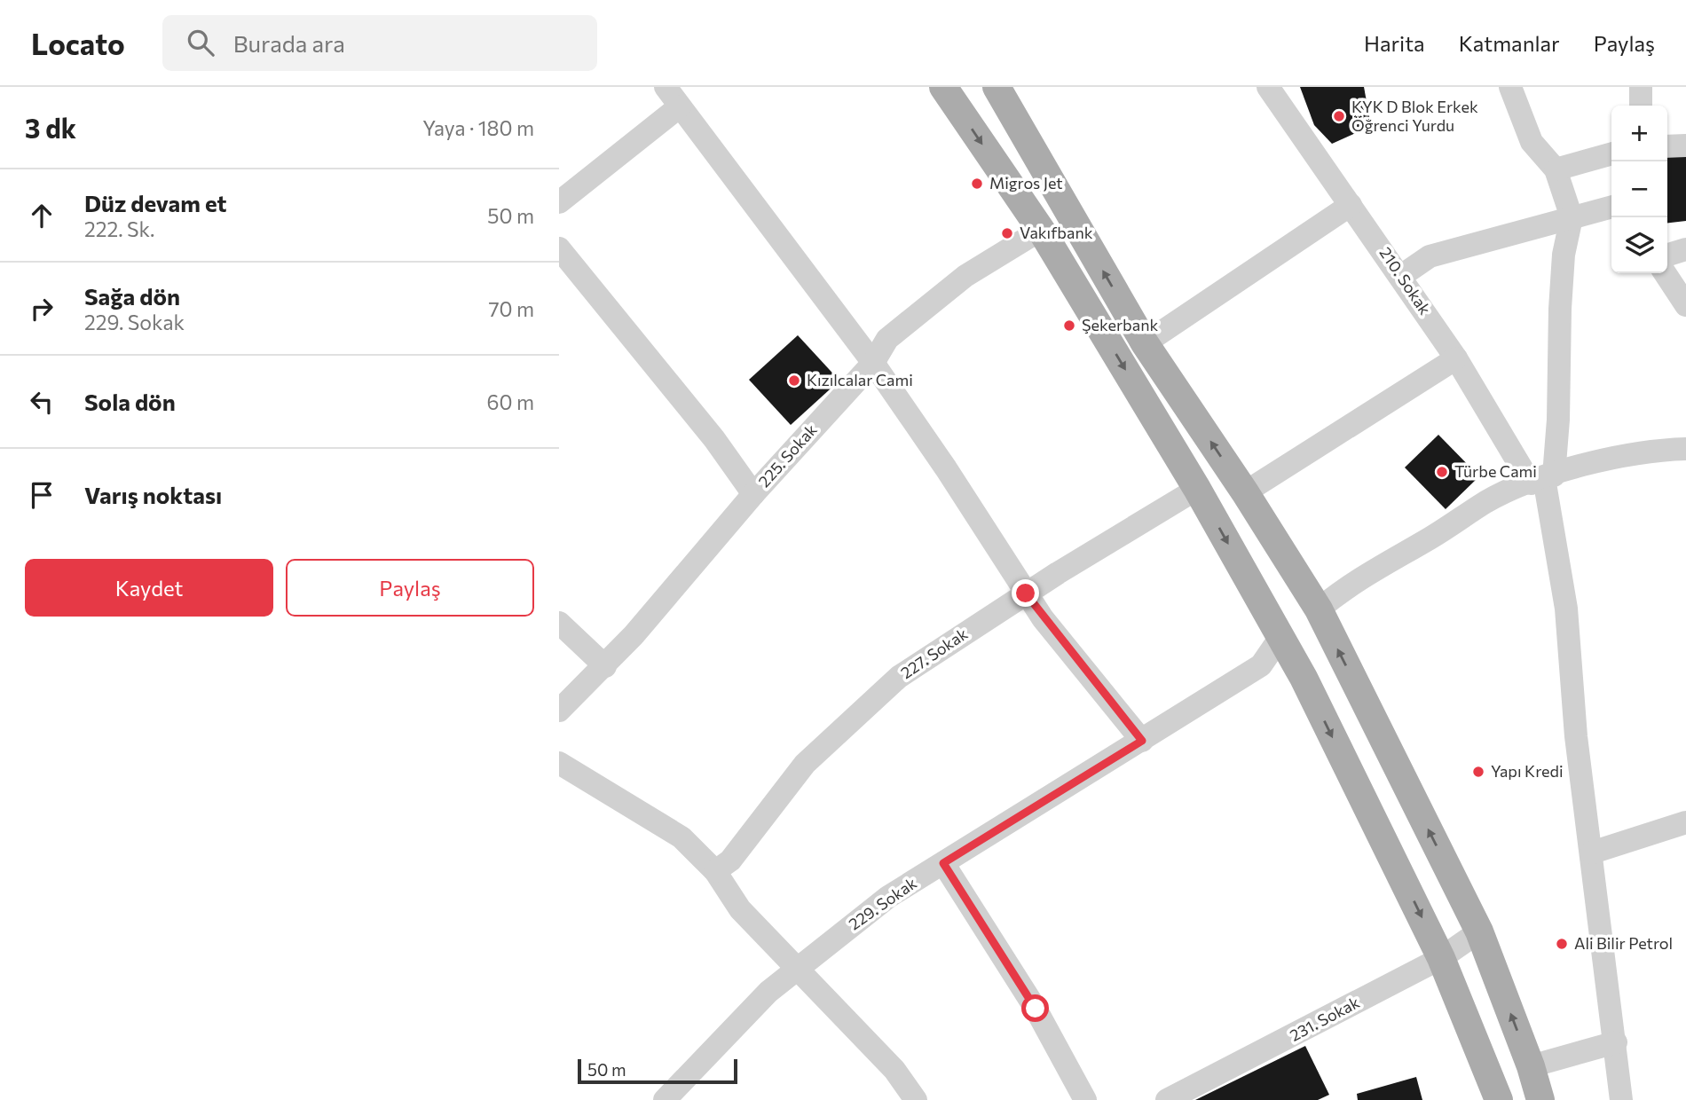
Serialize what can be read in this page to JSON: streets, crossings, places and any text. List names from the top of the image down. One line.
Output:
{"streets":{"street":["210. Sokak","225. Sokak","227. Sokak","229. Sokak","231. Sokak"]},"places":["KYK D Blok Erkek Öğrenci Yurdu","Migros Jet","Vakıfbank","Şekerbank","Kızılcalar Cami","Türbe Cami","Yapı Kredi","Ali Bilir Petrol"],"scale_bar":"50 m","page":{"header":"Locato","search":"Burada ara","nav":["Harita","Katmanlar","Paylaş"],"heading":["3 dk","Yaya · 180 m"],"map_buttons":["+","−"],"list":[["Düz devam et","222. Sk.","50 m"],["Sağa dön","229. Sokak","70 m"],["Sola dön","60 m"],"Varış noktası"],"buttons":["Kaydet","Paylaş"],"scale":"50 m"}}
